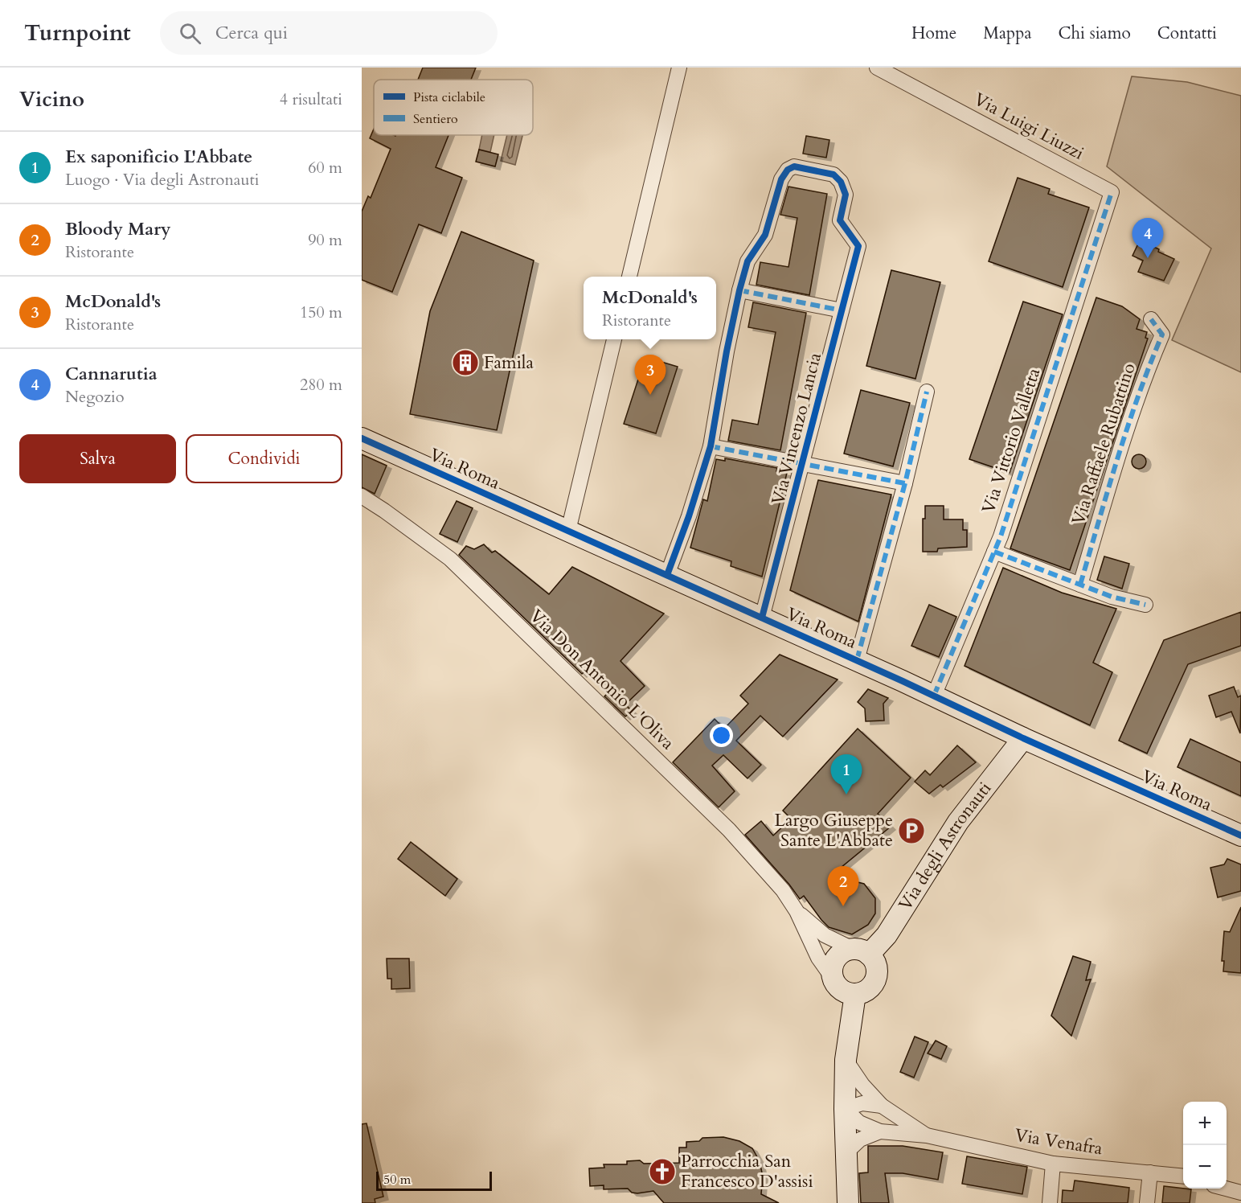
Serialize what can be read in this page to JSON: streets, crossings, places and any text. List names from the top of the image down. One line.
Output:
{"streets":{"street":["Via Luigi Liuzzi","Via Vincenzo Lancia","Via Vittorio Valletta","Via Raffaele Rubattino","Via Roma","Via Don Antonio L'Oliva","Via degli Astronauti","Via Venafra"]},"crossings":[["Via Luigi Liuzzi","Via Vittorio Valletta"],["Via Vincenzo Lancia","Via Roma"],["Via Vittorio Valletta","Via Roma"],["Via Roma","Via degli Astronauti"],["Via Don Antonio L'Oliva","Via degli Astronauti"]],"places":{"building":["Famila"],"parking":["Largo Giuseppe Sante L'Abbate"],"church":["Parrocchia San Francesco D'assisi"]},"legend":["Pista ciclabile","Sentiero"],"scale_bar":"50 m","page":{"header":"Turnpoint","search":"Cerca qui","nav":["Home","Mappa","Chi siamo","Contatti"],"heading":["Vicino","4 risultati"],"list":[{"mark":"1","name":"Ex saponificio L'Abbate","note":"Luogo · Via degli Astronauti","value":"60 m"},{"mark":"2","name":"Bloody Mary","note":"Ristorante","value":"90 m"},{"mark":"3","name":"McDonald's","note":"Ristorante","value":"150 m"},{"mark":"4","name":"Cannarutia","note":"Negozio","value":"280 m"}],"pins":["4","3","1","2"],"popup":["McDonald's","Ristorante"],"buttons":["Salva","Condividi"],"map_buttons":["+","−"],"scale":"50 m"}}
